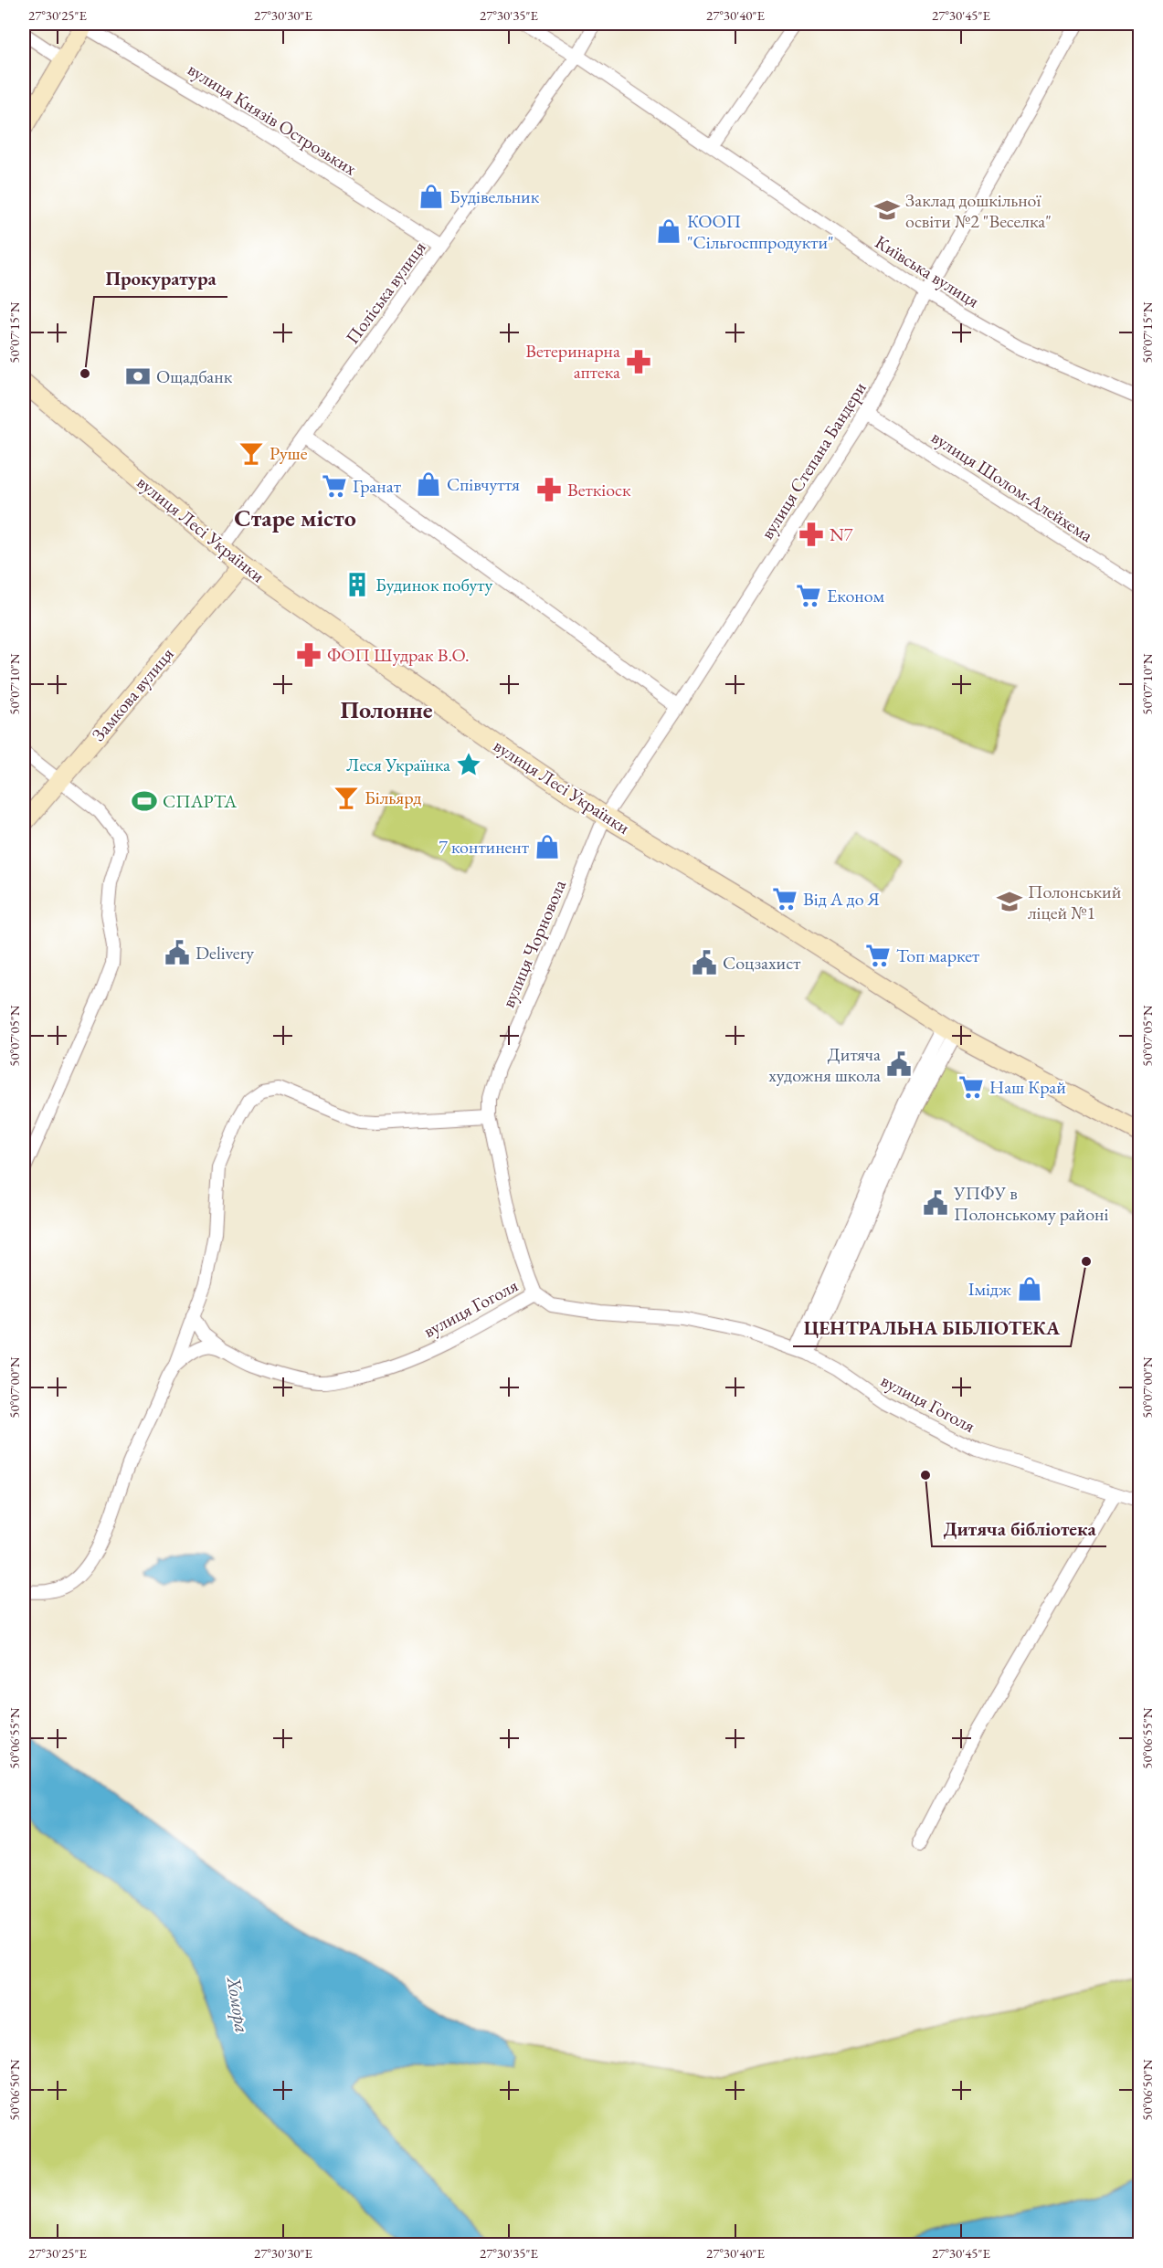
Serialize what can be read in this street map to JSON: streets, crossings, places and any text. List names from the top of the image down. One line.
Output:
{"streets":{"main road":["вулиця Лесі Українки","Замкова вулиця"],"street":["вулиця Князів Острозьких","Київська вулиця","Поліська вулиця","вулиця Степана Бандери","вулиця Шолом-Алейхема","вулиця Чорновола","вулиця Гоголя"]},"crossings":[["вулиця Князів Острозьких","Поліська вулиця"],["Київська вулиця","Поліська вулиця"],["Київська вулиця","вулиця Степана Бандери"],["Поліська вулиця","вулиця Лесі Українки"],["вулиця Степана Бандери","вулиця Шолом-Алейхема"],["вулиця Степана Бандери","вулиця Лесі Українки"],["вулиця Степана Бандери","вулиця Чорновола"],["вулиця Лесі Українки","Замкова вулиця"],["вулиця Лесі Українки","вулиця Чорновола"],["вулиця Чорновола","вулиця Гоголя"]],"districts":["Старе місто","Полонне"],"water":["Хомора"],"places":{"shop":["Будівельник","КООП \"Сільгосппродукти\"","Співчуття","7 континент","Імідж"],"school or university":["Заклад дошкільної освіти №2 \"Веселка\"","Полонський ліцей №1"],"pharmacy":["Ветеринарна аптека","Веткіоск","N7","ФОП Шудрак В.О."],"other":["Прокуратура","ЦЕНТРАЛЬНА БІБЛІОТЕКА","Дитяча бібліотека"],"bank":["Ощадбанк"],"bar":["Руше","Більярд"],"supermarket":["Гранат","Економ","Від А до Я","Топ маркет","Наш Край"],"building":["Будинок побуту"],"place":["Леся Українка"],"sports":["СПАРТА"],"public building":["Delivery","Соцзахист","Дитяча художня школа","УПФУ в Полонському районі"]},"coordinates":["27°30'25\"E","27°30'30\"E","27°30'35\"E","27°30'40\"E","27°30'45\"E","50°07'15\"N","50°07'10\"N","50°07'05\"N","50°07'00\"N","50°06'55\"N","50°06'50\"N"]}
